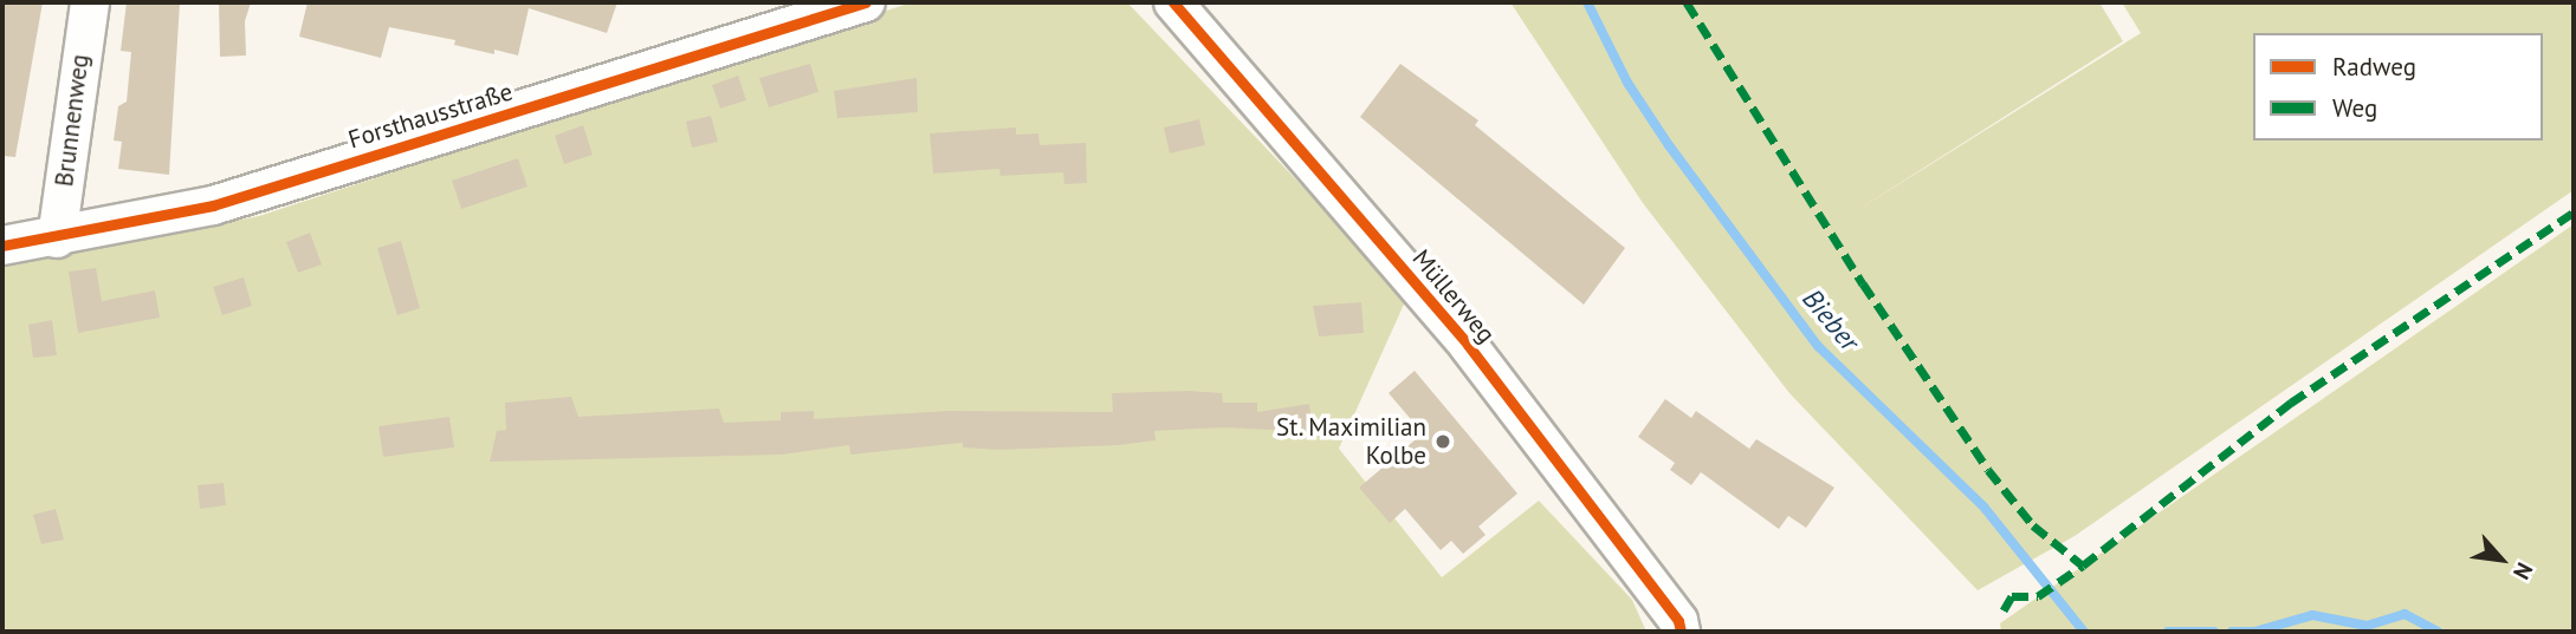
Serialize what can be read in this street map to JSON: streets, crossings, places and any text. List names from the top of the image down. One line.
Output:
{"streets":{"street":["Forsthausstraße","Brunnenweg","Müllerweg"]},"crossings":[["Forsthausstraße","Brunnenweg"]],"water":["Bieber"],"places":["St. Maximilian Kolbe"],"legend":["Radweg","Weg"],"north":"bottom right"}
